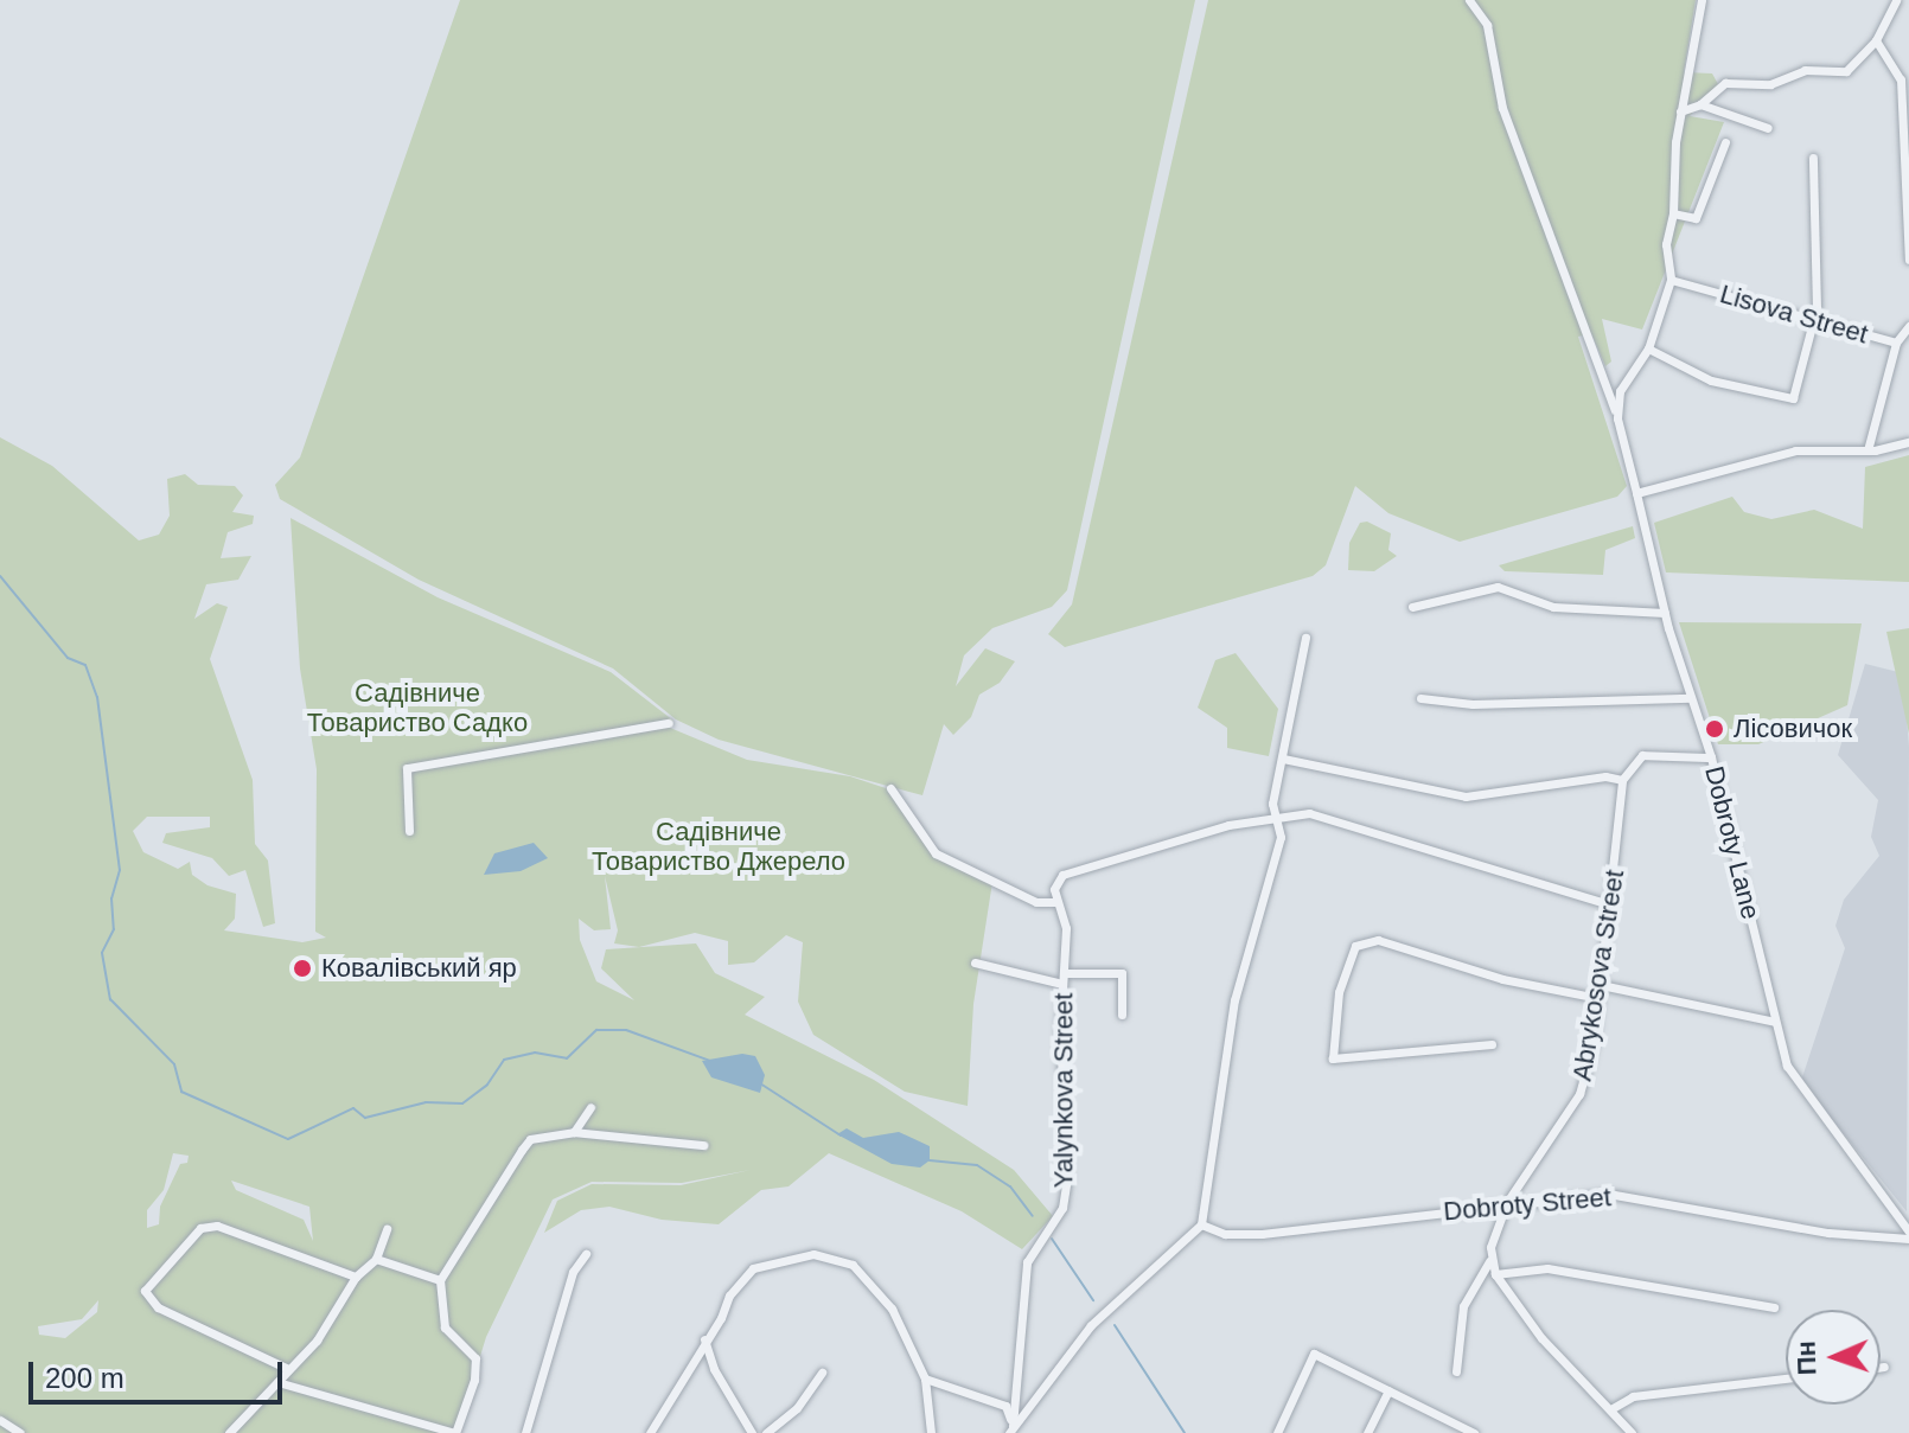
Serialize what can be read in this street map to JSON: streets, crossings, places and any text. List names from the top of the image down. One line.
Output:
{"streets":{"street":["Lisova Street","Dobroty Lane","Abrykosova Street","Yalynkova Street","Dobroty Street"]},"crossings":[["Dobroty Lane","Dobroty Street"],["Abrykosova Street","Dobroty Street"]],"parks":["Садівниче Товариство Садко","Садівниче Товариство Джерело"],"places":["Лісовичок","Ковалівський яр"],"scale_bar":"200 m","north":"left"}
